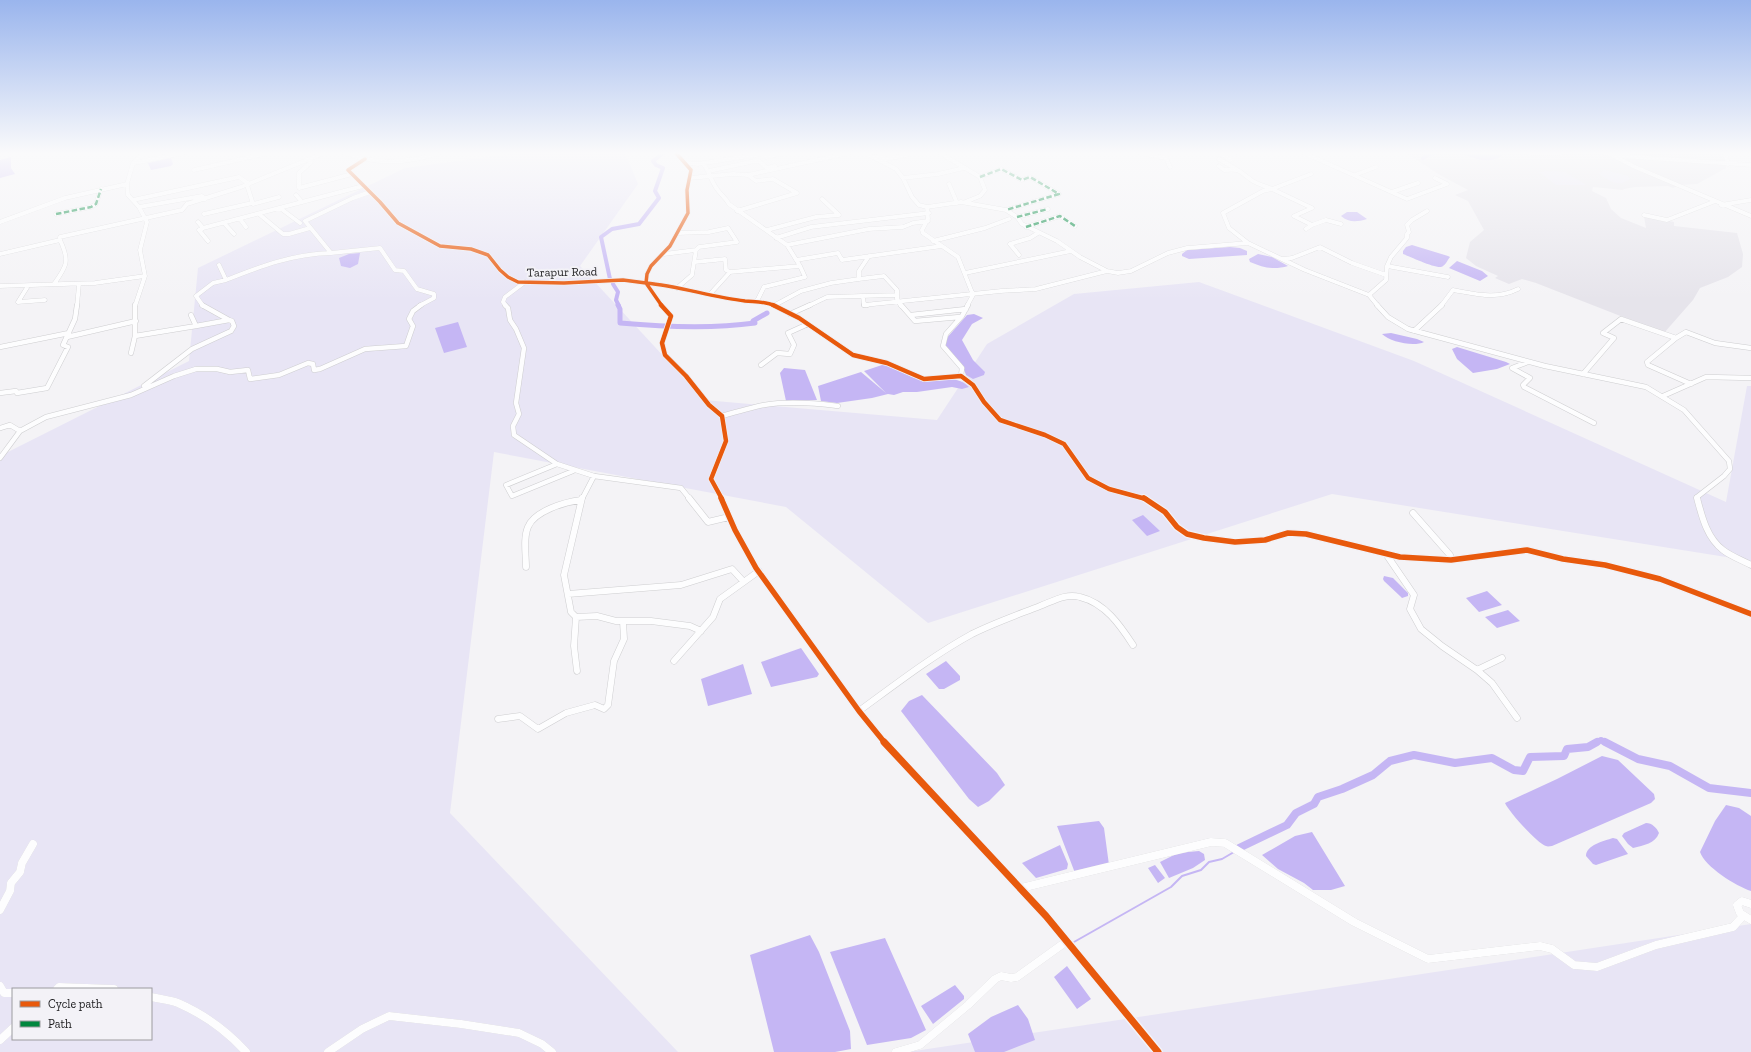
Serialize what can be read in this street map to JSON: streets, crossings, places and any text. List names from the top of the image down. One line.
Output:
{"streets":{"street":["Tarapur Road"]},"legend":["Cycle path","Path"]}
